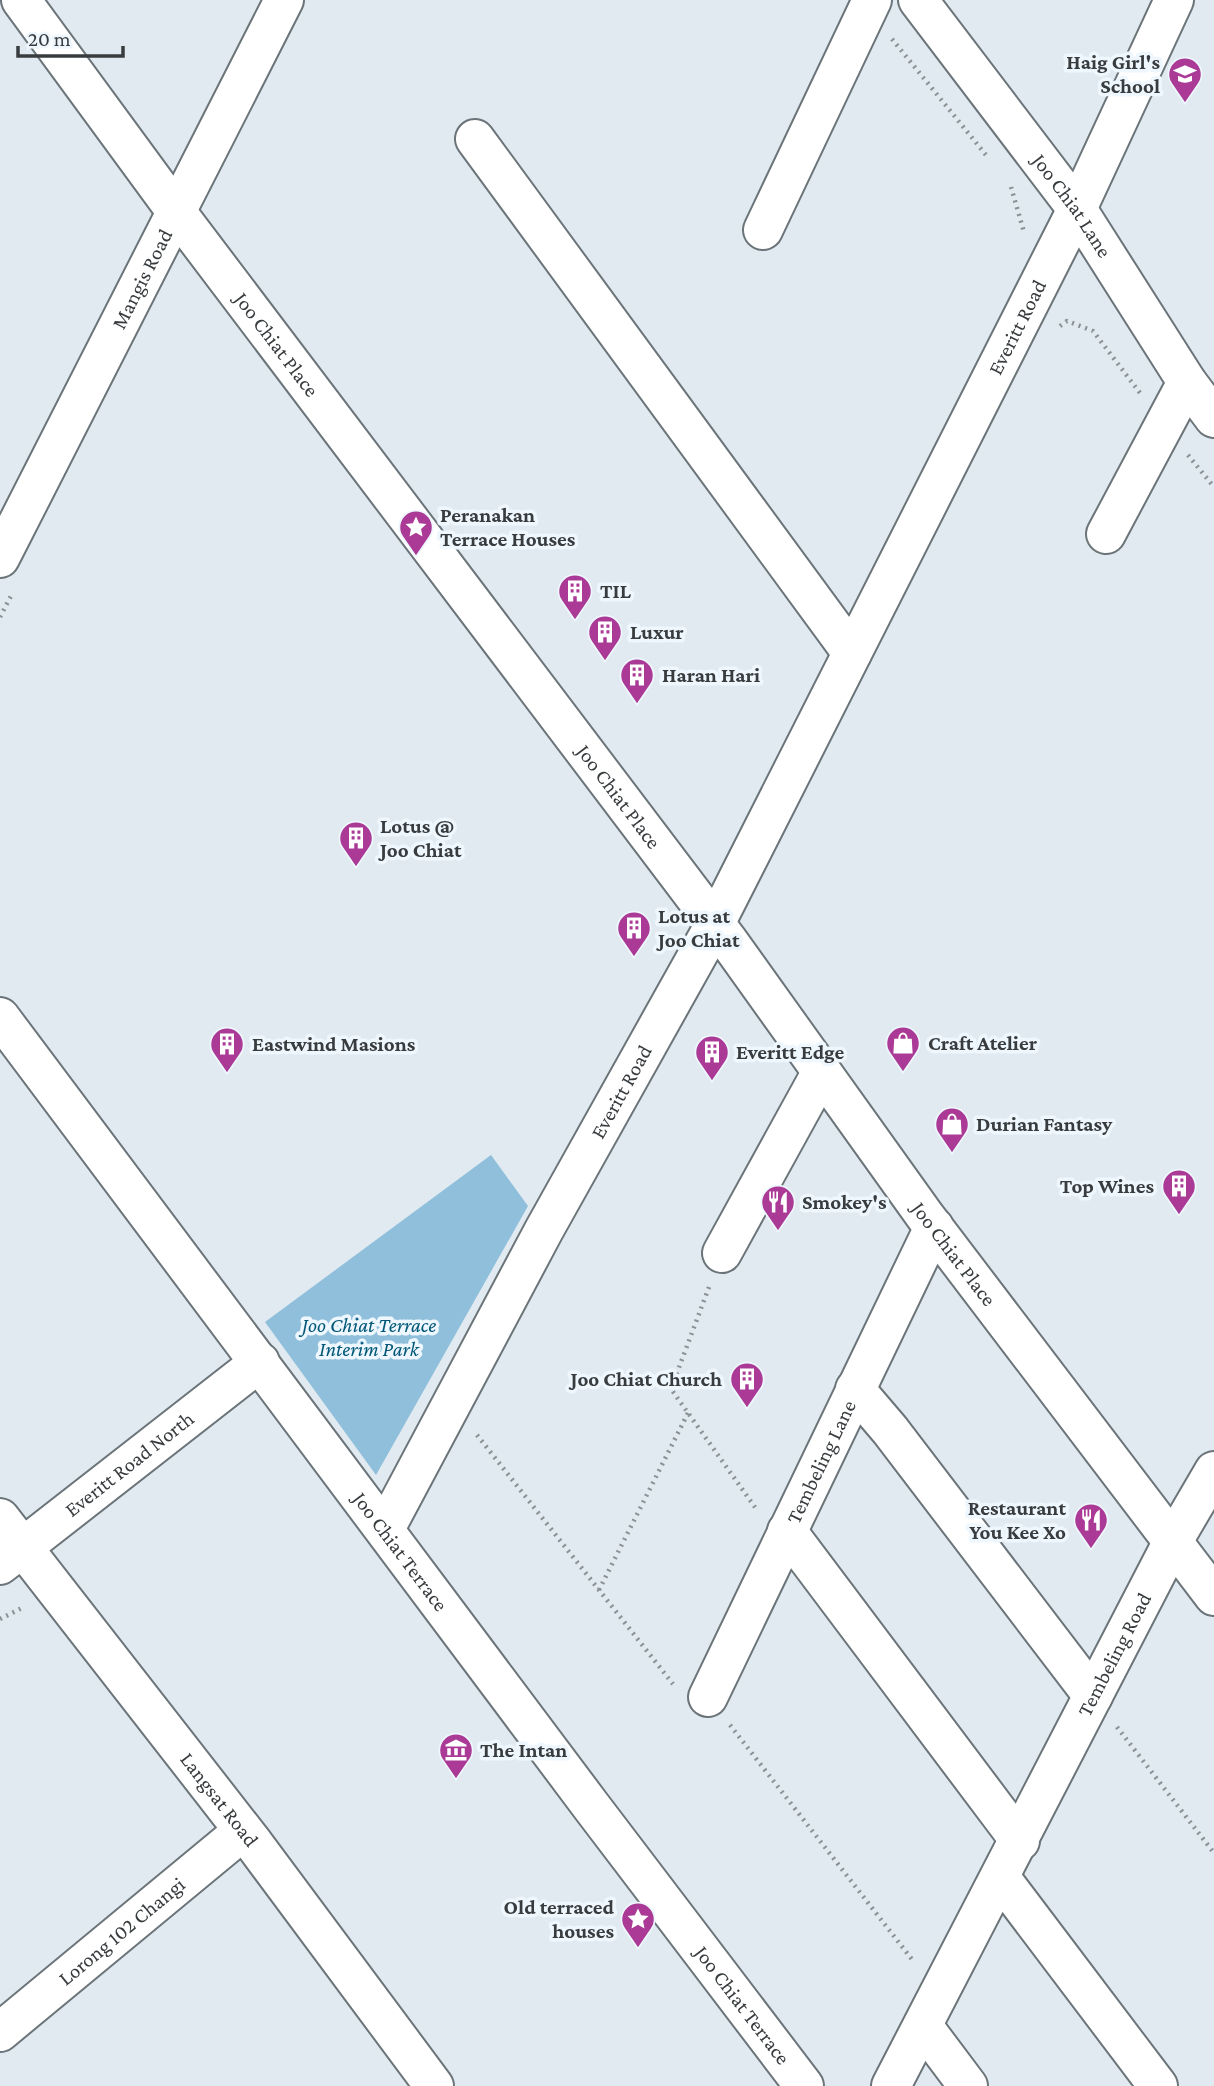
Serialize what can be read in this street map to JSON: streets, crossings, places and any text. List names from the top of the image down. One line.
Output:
{"streets":{"street":["Joo Chiat Lane","Mangis Road","Everitt Road","Joo Chiat Place","Tembeling Lane","Everitt Road North","Joo Chiat Terrace","Tembeling Road","Langsat Road","Lorong 102 Changi"]},"crossings":[["Joo Chiat Lane","Everitt Road"],["Mangis Road","Joo Chiat Place"],["Everitt Road","Joo Chiat Place"],["Everitt Road","Joo Chiat Terrace"],["Joo Chiat Place","Tembeling Lane"],["Joo Chiat Place","Tembeling Road"],["Everitt Road North","Joo Chiat Terrace"],["Everitt Road North","Langsat Road"],["Langsat Road","Lorong 102 Changi"]],"parks":["Joo Chiat Terrace Interim Park"],"places":{"school or university":["Haig Girl's School"],"place":["Peranakan Terrace Houses","Old terraced houses"],"building":["TIL","Luxur","Haran Hari","Lotus @ Joo Chiat","Lotus at Joo Chiat","Eastwind Masions","Everitt Edge","Top Wines","Joo Chiat Church"],"shop":["Craft Atelier","Durian Fantasy"],"restaurant":["Smokey's","Restaurant You Kee Xo"],"museum":["The Intan"]},"scale_bar":"20 m"}
